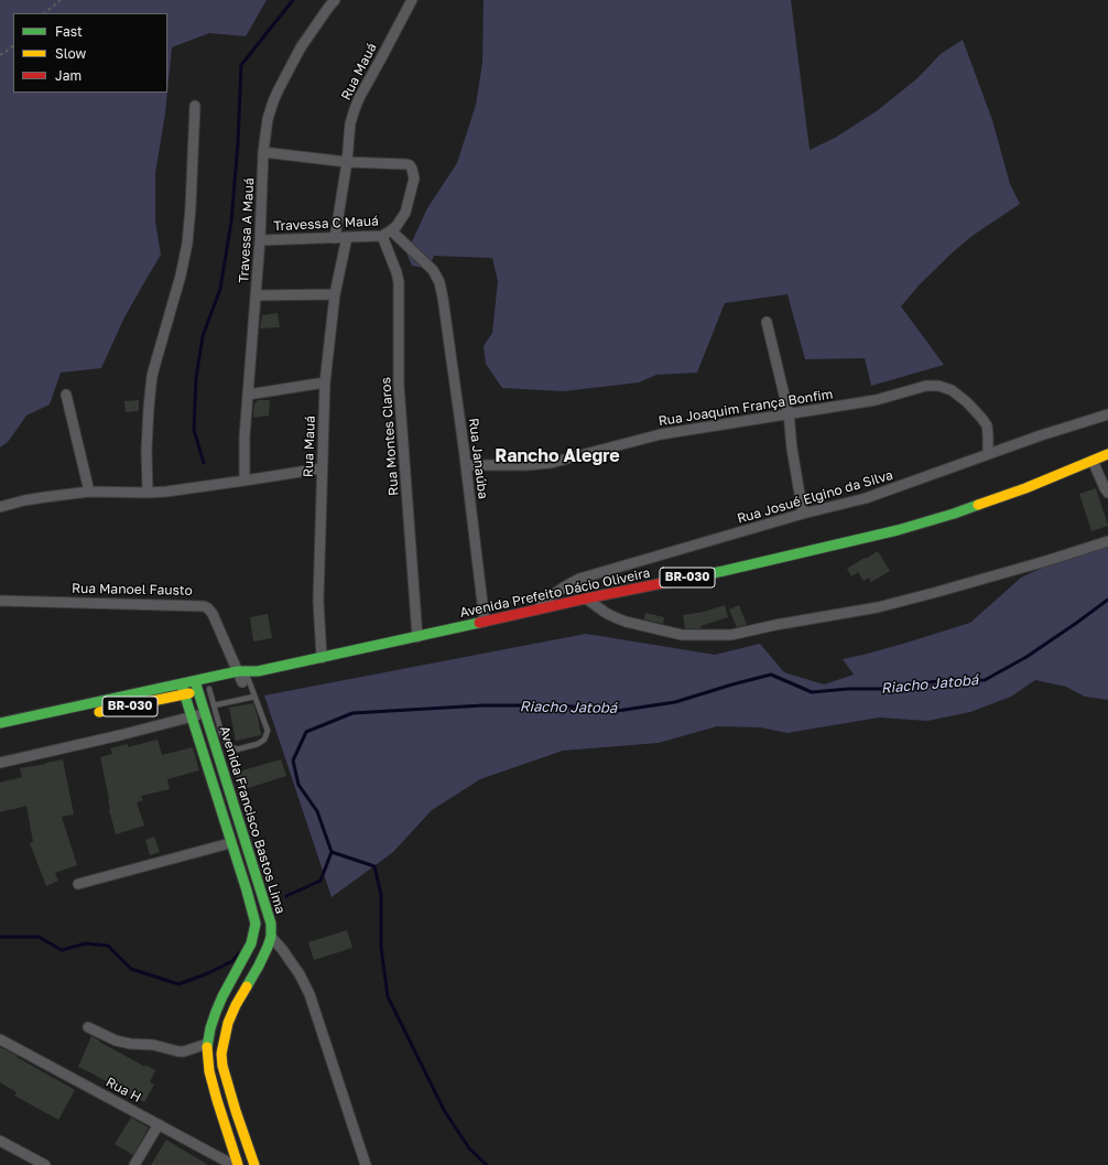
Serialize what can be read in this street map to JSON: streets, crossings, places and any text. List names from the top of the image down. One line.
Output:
{"streets":{"main road":["BR-030","Avenida Prefeito Dácio Oliveira","Avenida Francisco Bastos Lima"],"street":["Rua Mauá","Travessa C Mauá","Travessa A Mauá","Rua Joaquim França Bonfim","Rua Montes Claros","Rua Janaúba","Rua Josué Elgino da Silva","Rua Manoel Fausto","Rua H"]},"crossings":[["Rua Mauá","Travessa C Mauá"],["Rua Mauá","Avenida Prefeito Dácio Oliveira"],["Travessa C Mauá","Travessa A Mauá"],["Travessa C Mauá","Rua Montes Claros"],["Travessa C Mauá","Rua Janaúba"],["Rua Joaquim França Bonfim","Rua Janaúba"],["Rua Joaquim França Bonfim","Rua Josué Elgino da Silva"],["Rua Montes Claros","Rua Janaúba"],["Rua Montes Claros","Avenida Prefeito Dácio Oliveira"],["Rua Janaúba","Avenida Prefeito Dácio Oliveira"],["Rua Josué Elgino da Silva","Avenida Prefeito Dácio Oliveira"],["BR-030","Avenida Francisco Bastos Lima"],["Rua Manoel Fausto","Avenida Prefeito Dácio Oliveira"],["Avenida Prefeito Dácio Oliveira","Avenida Francisco Bastos Lima"]],"districts":["Rancho Alegre"],"water":["Riacho Jatobá"],"legend":["Fast","Slow","Jam"]}
